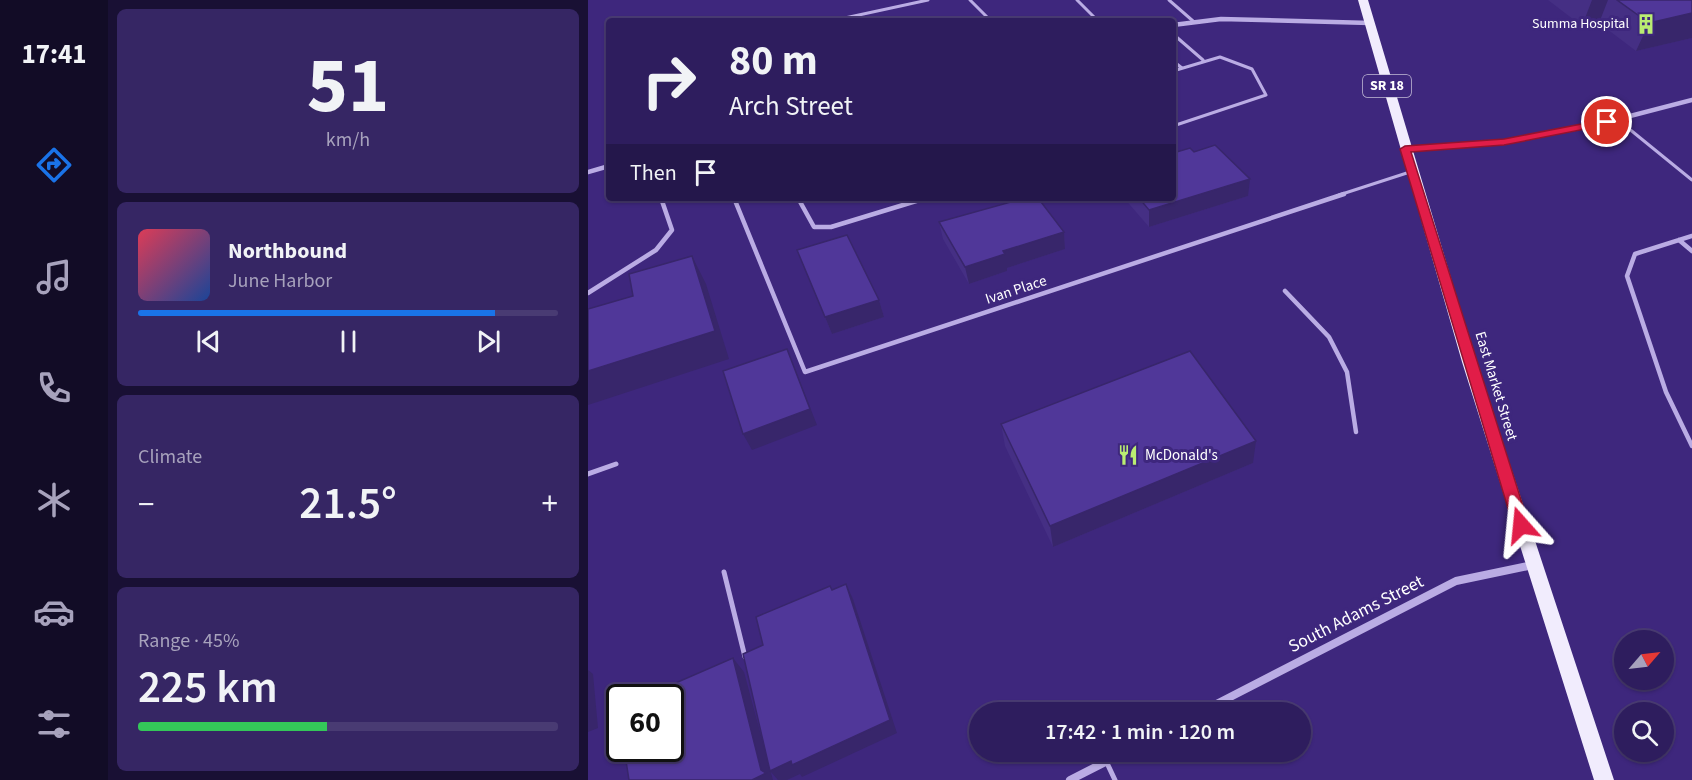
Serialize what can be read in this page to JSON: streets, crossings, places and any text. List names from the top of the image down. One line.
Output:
{"streets":{"main road":["SR 18","East Market Street"],"street":["South Adams Street"],"lane":["Ivan Place"]},"crossings":[["Ivan Place","East Market Street"],["East Market Street","South Adams Street"]],"places":{"building":["Summa Hospital"],"restaurant":["McDonald's"]},"north":"top right","page":{"tabs":"17:41","tile":[["51","km/h"],"Climate",["Range · 45%","225 km"]],"turn":["80 m","Arch Street"],"then":"Then","song":["Northbound","June Harbor"],"heat":["−","21.5°","+"],"limit":"60","trip":"17:42 · 1 min · 120 m"}}
